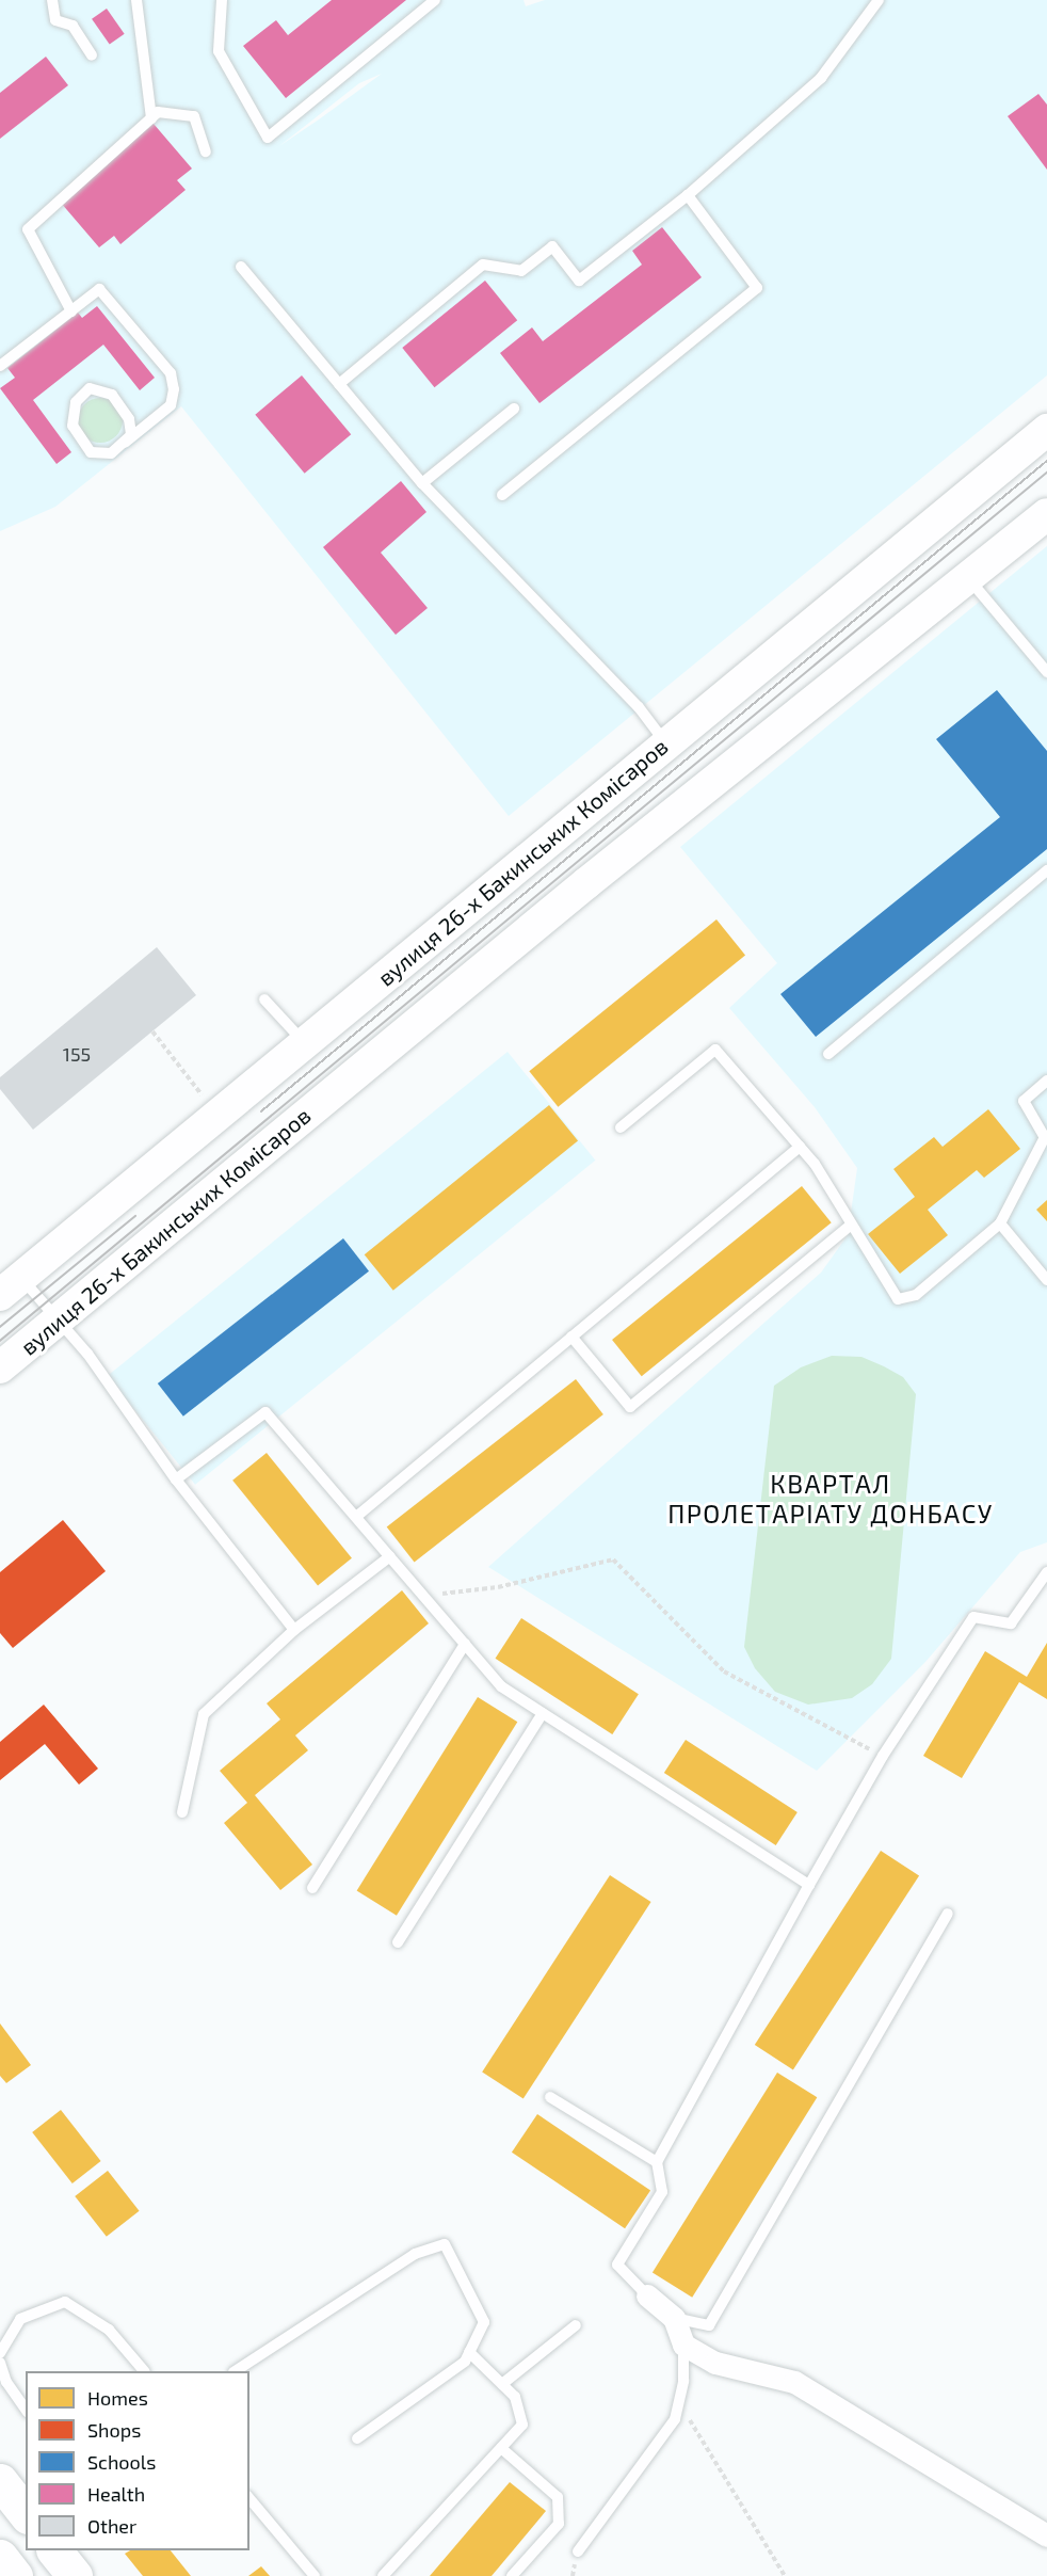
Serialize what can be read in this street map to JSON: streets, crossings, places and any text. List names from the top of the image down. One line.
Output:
{"streets":{"street":["вулиця 26-х Бакинських Комісаров"]},"districts":["КВАРТАЛ ПРОЛЕТАРІАТУ ДОНБАСУ"],"house_numbers":["155"],"legend":["Homes","Shops","Schools","Health","Other"]}
